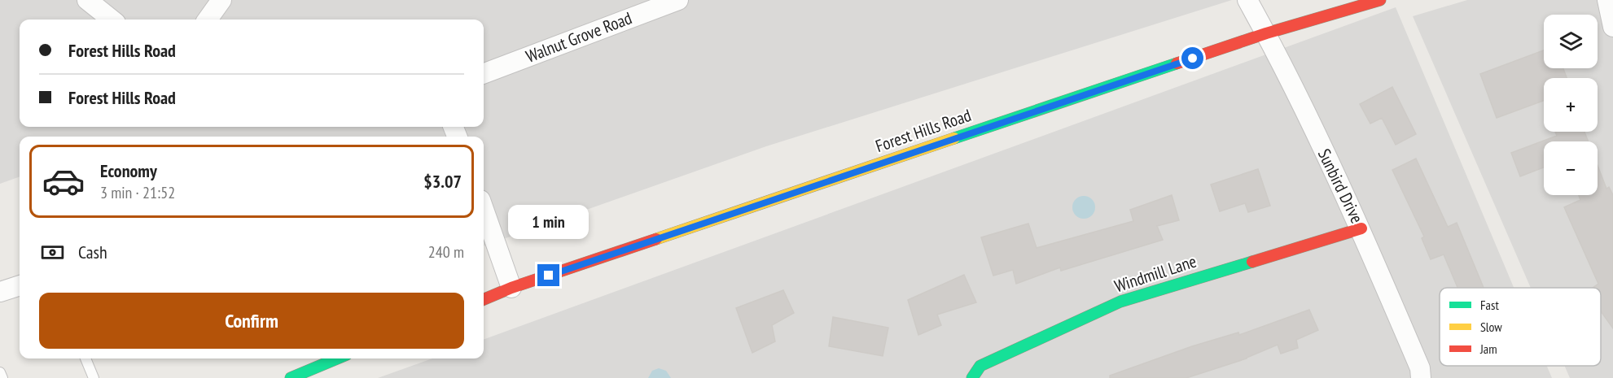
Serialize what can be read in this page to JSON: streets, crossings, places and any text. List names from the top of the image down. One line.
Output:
{"streets":{"street":["Walnut Grove Road","Forest Hills Road","Sunbird Drive","Windmill Lane"]},"crossings":[["Forest Hills Road","Sunbird Drive"],["Sunbird Drive","Windmill Lane"]],"legend":["Fast","Slow","Jam"],"page":{"map_buttons":["+","−"],"banner":["Forest Hills Road","Forest Hills Road"],"list":[{"name":"Economy","note":"3 min · 21:52","value":"$3.07"}],"bubble":"1 min","pay":["Cash","240 m"],"buttons":"Confirm"}}
